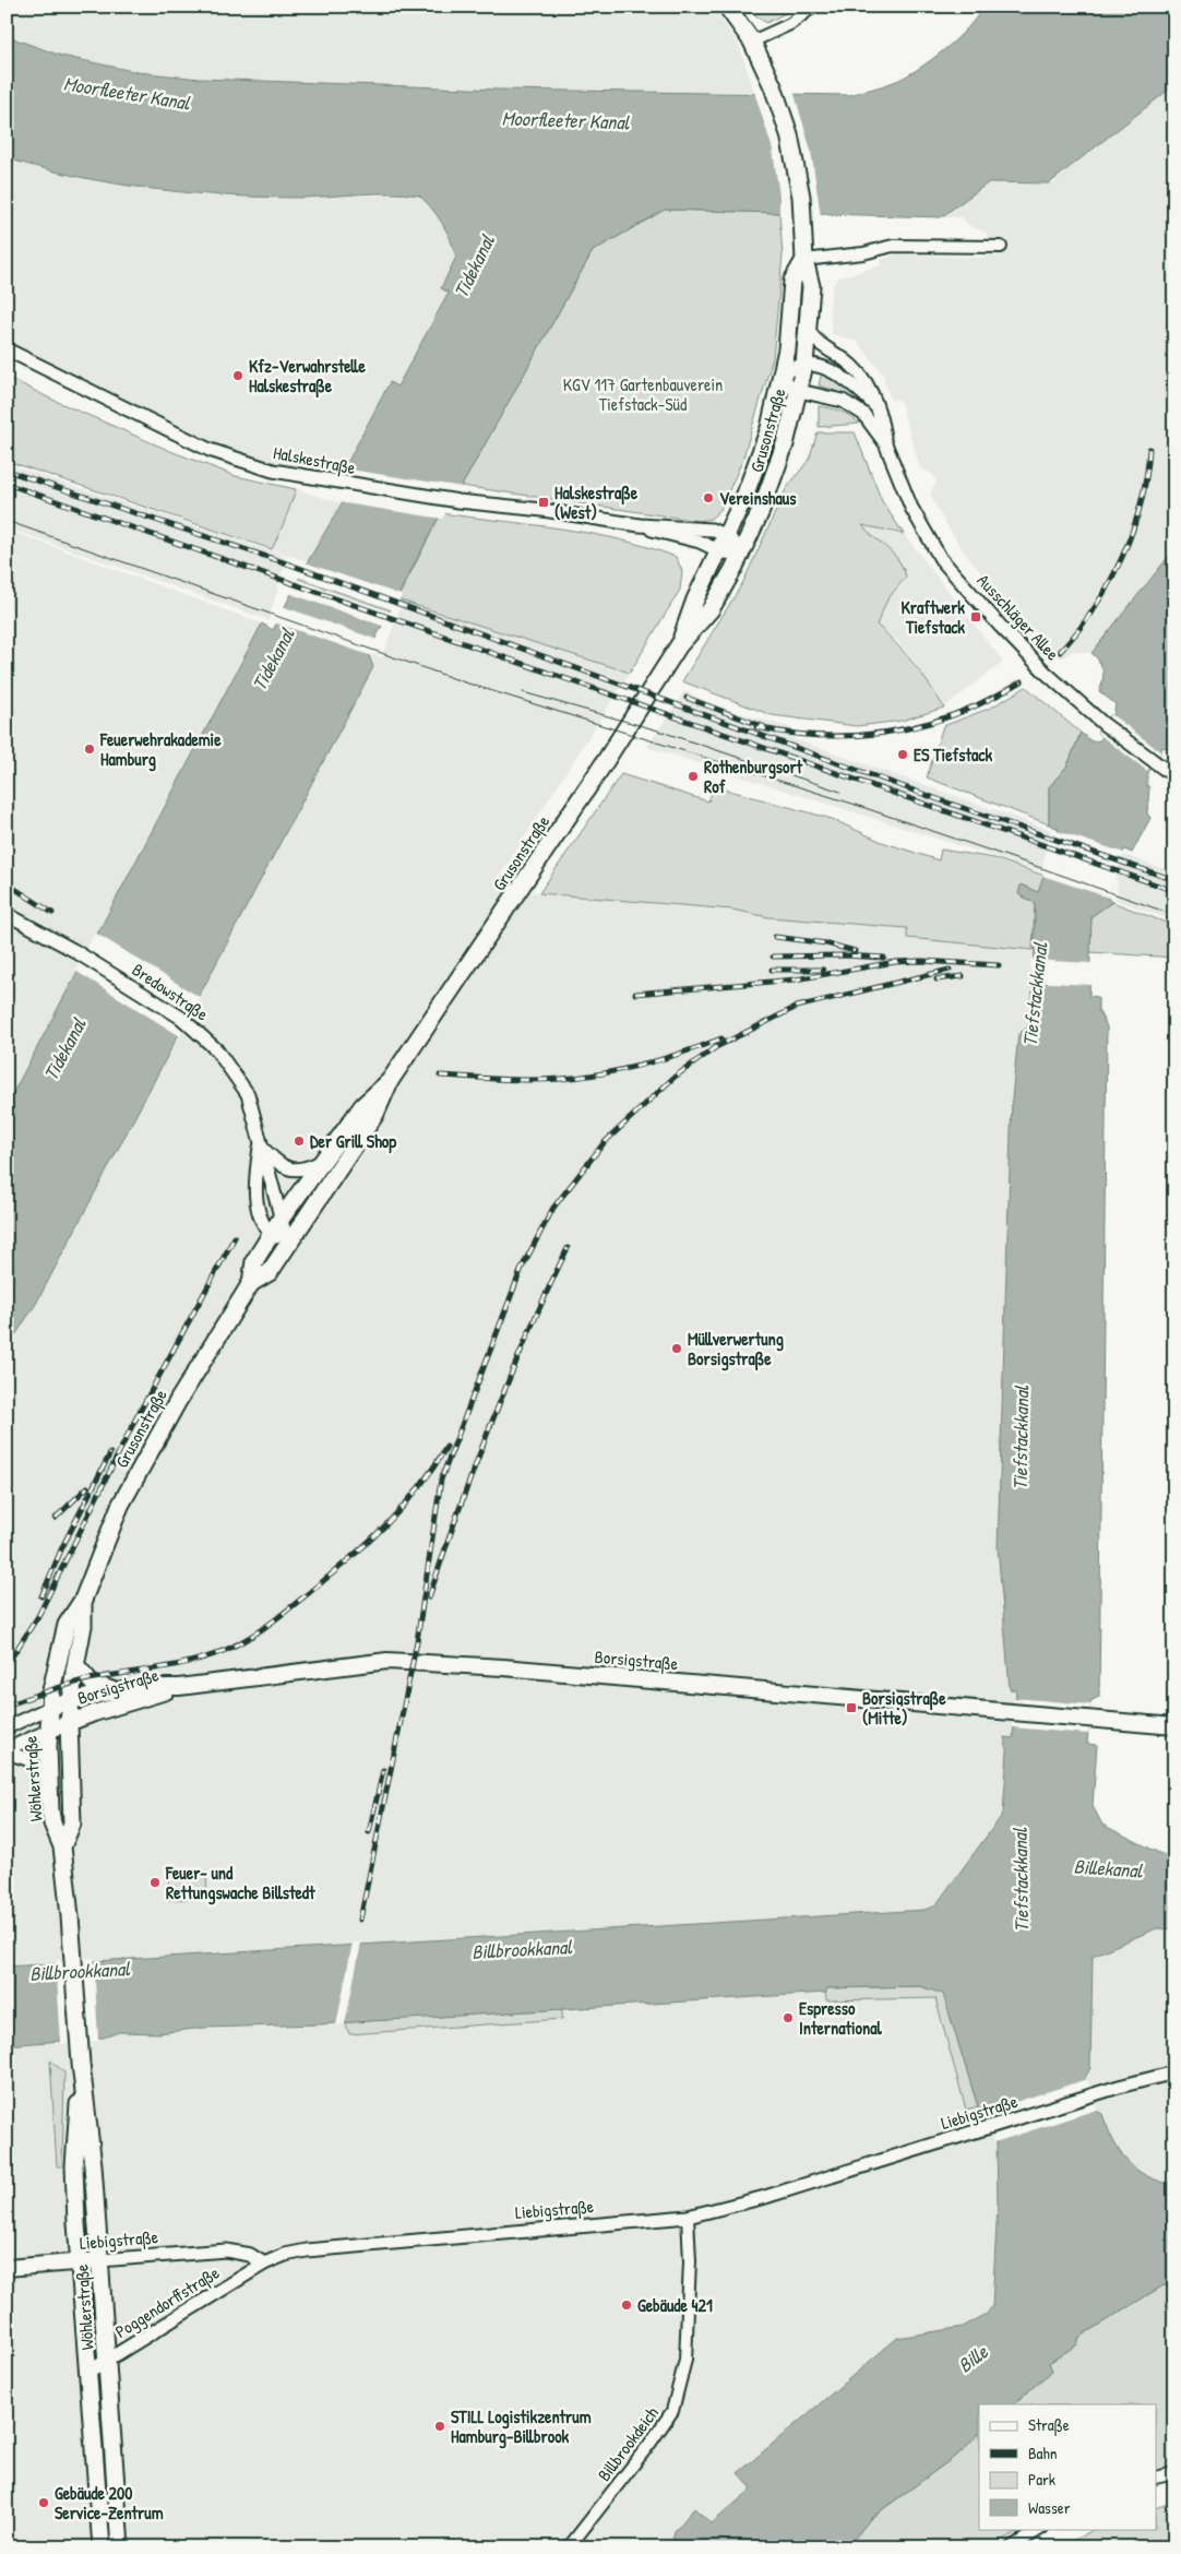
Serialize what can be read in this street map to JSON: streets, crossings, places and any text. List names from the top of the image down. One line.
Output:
{"streets":{"main road":["Grusonstraße","Borsigstraße","Wöhlerstraße","Liebigstraße"],"street":["Halskestraße","Ausschläger Allee","Bredowstraße","Poggendorffstraße","Billbrookdeich"]},"crossings":[["Grusonstraße","Halskestraße"],["Grusonstraße","Ausschläger Allee"],["Grusonstraße","Bredowstraße"],["Grusonstraße","Borsigstraße"],["Grusonstraße","Wöhlerstraße"],["Borsigstraße","Wöhlerstraße"],["Wöhlerstraße","Liebigstraße"],["Wöhlerstraße","Poggendorffstraße"],["Liebigstraße","Poggendorffstraße"],["Liebigstraße","Billbrookdeich"]],"water":["Moorfleeter Kanal","Tidekanal","Tiefstackkanal","Billekanal","Billbrookkanal","Bille"],"parks":["KGV 117 Gartenbauverein Tiefstack-Süd"],"places":{"other":["Kfz-Verwahrstelle Halskestraße","Vereinshaus","Feuerwehrakademie Hamburg","ES Tiefstack","Rothenburgsort Rof","Der Grill Shop","Müllverwertung Borsigstraße","Feuer- und Rettungswache Billstedt","Espresso International","Gebäude 421","STILL Logistikzentrum Hamburg-Billbrook","Gebäude 200 Service-Zentrum"],"transit":["Halskestraße (West)","Kraftwerk Tiefstack","Borsigstraße (Mitte)"]},"legend":["Straße","Bahn","Park","Wasser"]}
